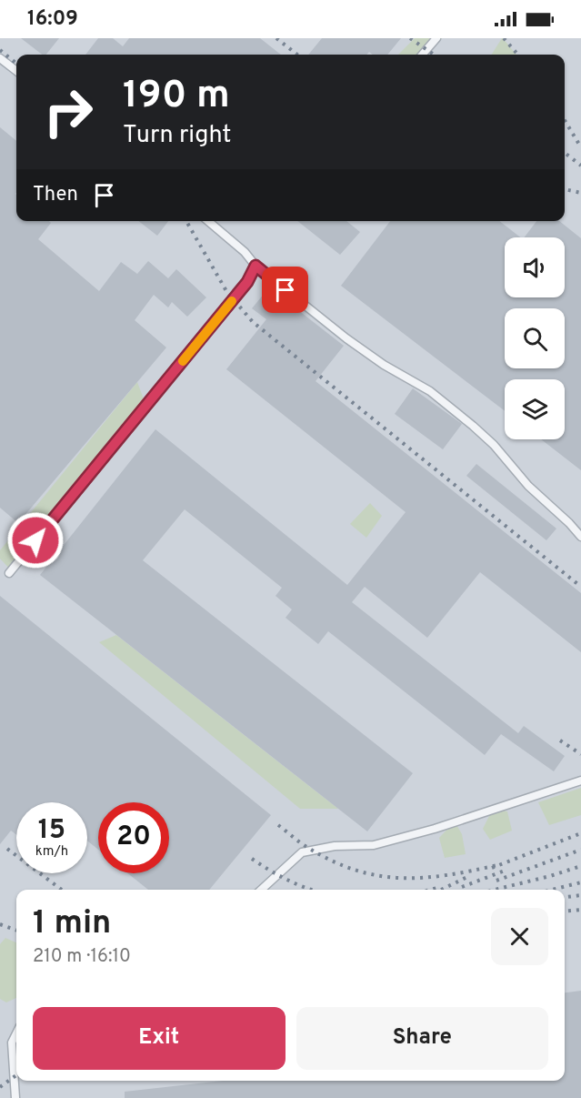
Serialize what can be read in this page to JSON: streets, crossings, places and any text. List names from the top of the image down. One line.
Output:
{"page":{"status":"16:09","turn":["190 m","Turn right"],"then":"Then","speed":"15 km/h","limit":"20","heading":["1 min","210 m · 16:10"],"buttons":["Exit","Share"]}}
